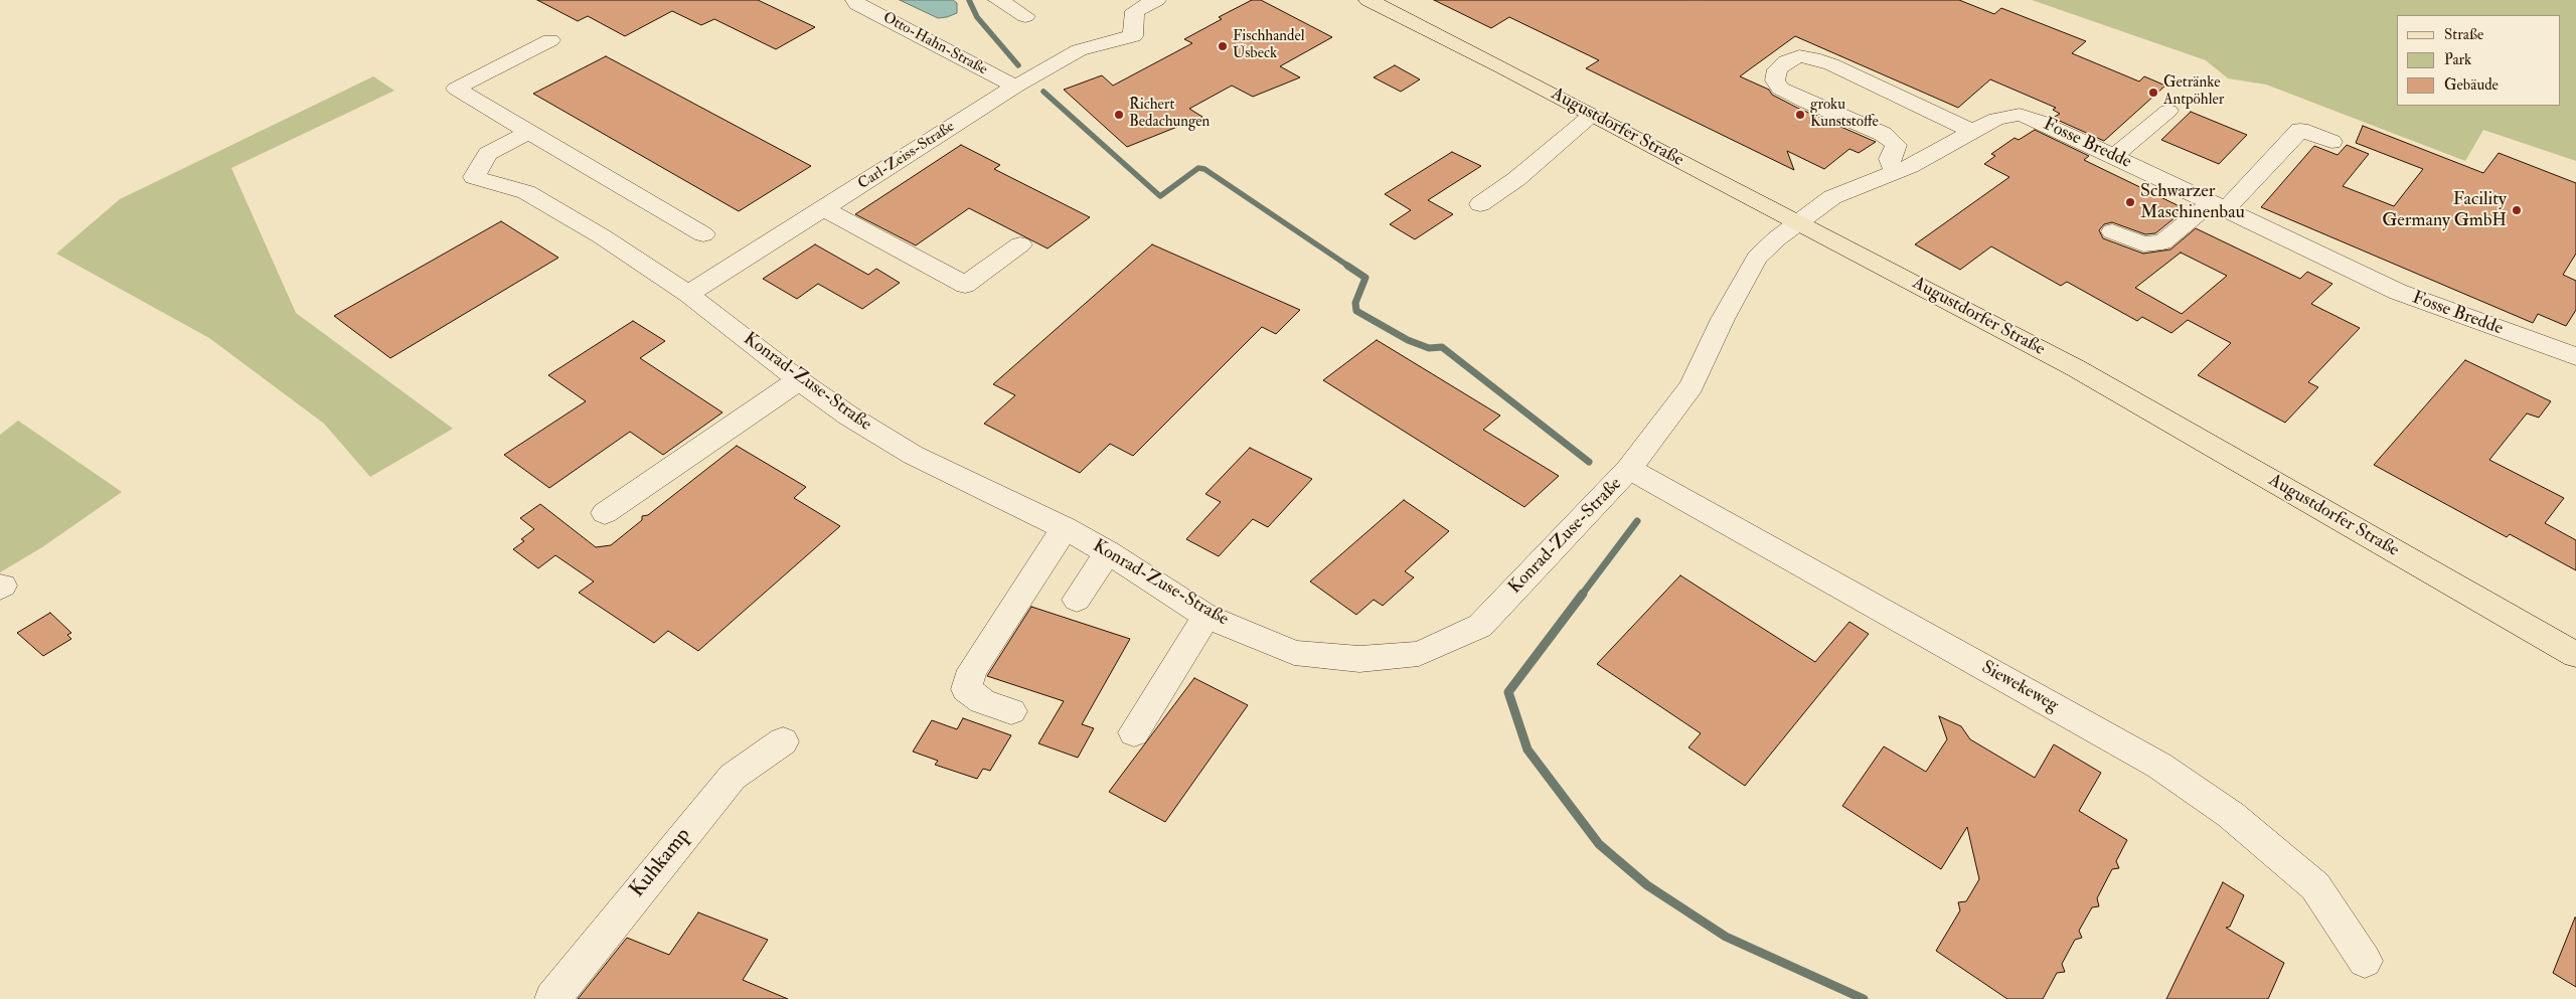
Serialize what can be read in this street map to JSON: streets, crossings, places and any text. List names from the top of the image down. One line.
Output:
{"streets":{"main road":["Augustdorfer Straße"],"street":["Otto-Hahn-Straße","Fosse Bredde","Carl-Zeiss-Straße","Konrad-Zuse-Straße","Siewekeweg","Kuhkamp"]},"crossings":[["Otto-Hahn-Straße","Carl-Zeiss-Straße"],["Augustdorfer Straße","Fosse Bredde"],["Augustdorfer Straße","Konrad-Zuse-Straße"],["Fosse Bredde","Konrad-Zuse-Straße"],["Carl-Zeiss-Straße","Konrad-Zuse-Straße"],["Konrad-Zuse-Straße","Siewekeweg"]],"places":["Fischhandel Usbeck","Getränke Antpöhler","Richert Bedachungen","groku Kunststoffe","Schwarzer Maschinenbau","Facility Germany GmbH"],"legend":["Straße","Park","Gebäude"]}
